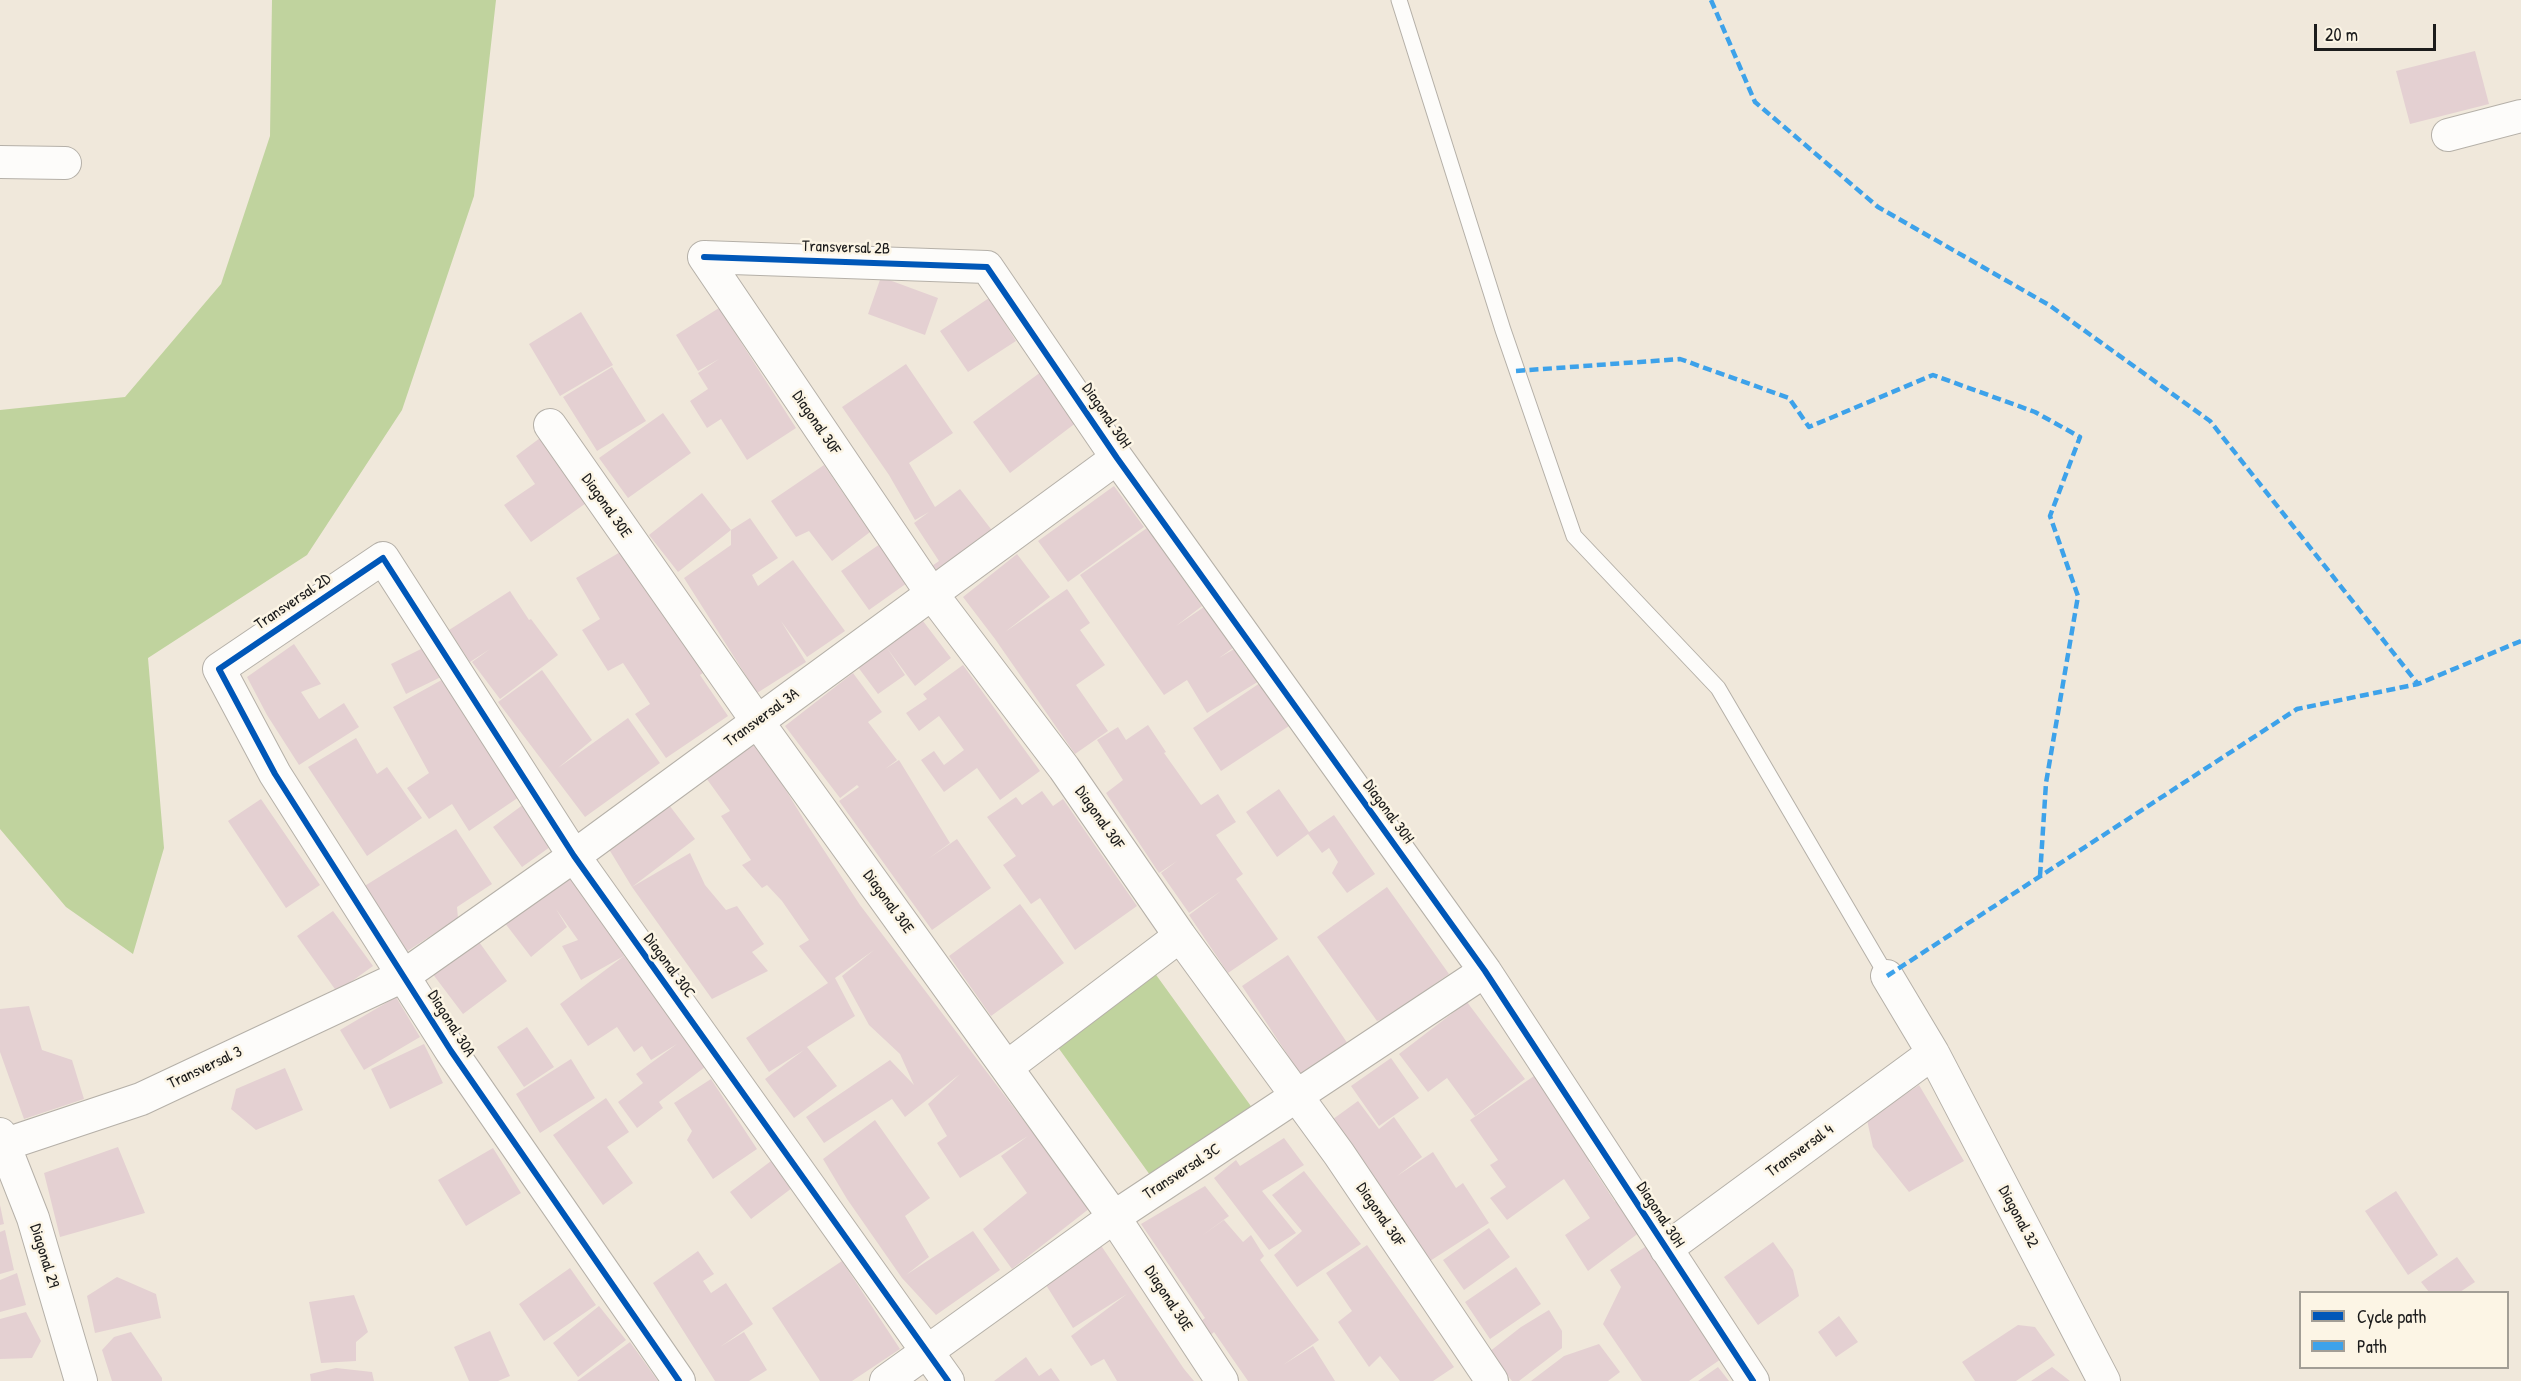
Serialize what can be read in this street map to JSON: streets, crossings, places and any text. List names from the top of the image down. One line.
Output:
{"streets":{"street":["Transversal 2B","Diagonal 30H","Diagonal 30F","Diagonal 30E","Transversal 2D","Transversal 3A","Diagonal 30C","Diagonal 30A","Transversal 3","Transversal 4","Transversal 3C","Diagonal 32","Diagonal 29"]},"crossings":[["Transversal 2B","Diagonal 30H"],["Transversal 2B","Diagonal 30F"],["Diagonal 30H","Transversal 3A"],["Diagonal 30H","Transversal 4"],["Diagonal 30H","Transversal 3C"],["Diagonal 30F","Transversal 3A"],["Diagonal 30F","Transversal 3C"],["Diagonal 30E","Transversal 3A"],["Diagonal 30E","Transversal 3C"],["Transversal 2D","Diagonal 30C"],["Transversal 2D","Diagonal 30A"],["Transversal 3A","Diagonal 30C"],["Transversal 3A","Diagonal 30A"],["Transversal 3A","Transversal 3"],["Diagonal 30C","Transversal 3C"],["Diagonal 30A","Transversal 3"],["Transversal 3","Diagonal 29"],["Transversal 4","Diagonal 32"]],"legend":["Cycle path","Path"],"scale_bar":"20 m"}
